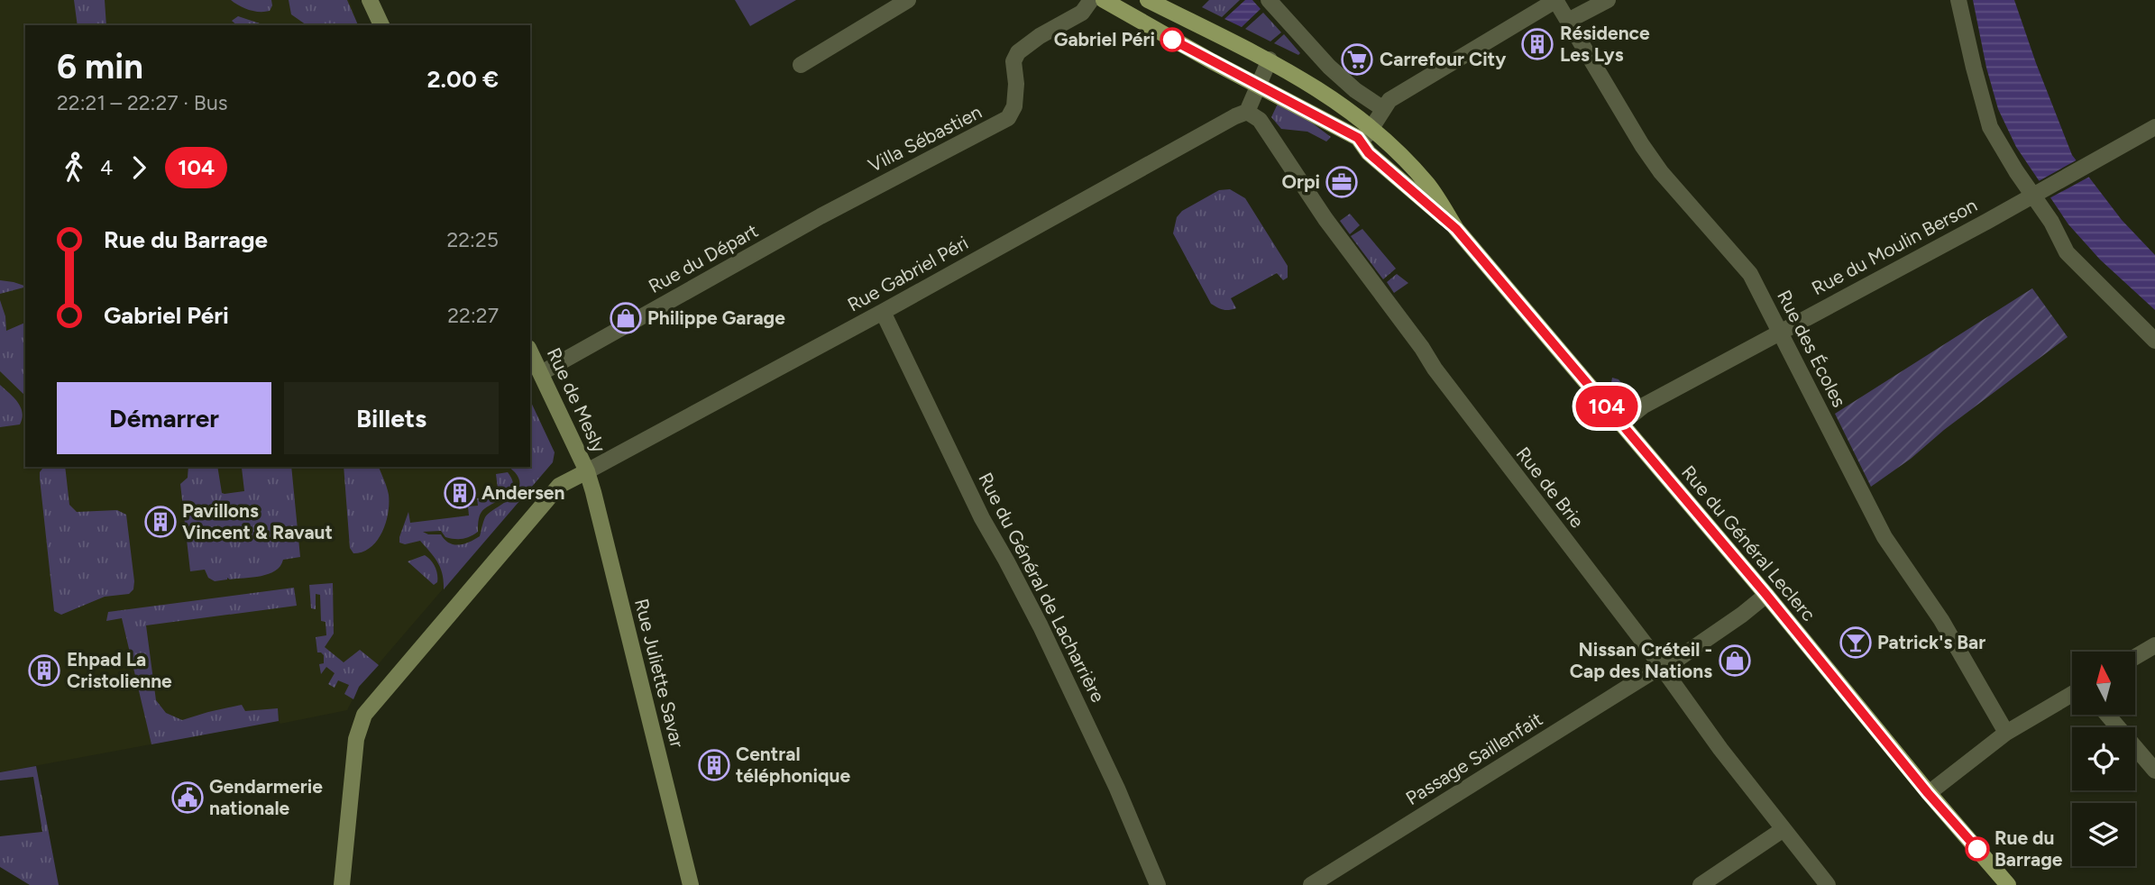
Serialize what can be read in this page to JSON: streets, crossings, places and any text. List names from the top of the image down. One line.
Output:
{"streets":{"main road":["Rue du Général Leclerc"],"street":["Villa Sébastien","Rue du Moulin Berson","Rue du Départ","Rue Gabriel Péri","Rue des Écoles","Rue de Mesly","Rue de Brie","Rue du Général de Lacharrière","Rue Juliette Savar","Passage Saillenfait"]},"crossings":[["Villa Sébastien","Rue du Départ"],["Rue du Moulin Berson","Rue des Écoles"],["Rue du Moulin Berson","Rue du Général Leclerc"],["Rue du Départ","Rue de Mesly"],["Rue Gabriel Péri","Rue de Mesly"],["Rue Gabriel Péri","Rue de Brie"],["Rue Gabriel Péri","Rue du Général de Lacharrière"],["Rue Gabriel Péri","Rue Juliette Savar"],["Rue de Mesly","Rue Juliette Savar"],["Rue de Brie","Passage Saillenfait"],["Rue du Général Leclerc","Passage Saillenfait"]],"places":{"other":["Gabriel Péri","Rue du Barrage"],"building":["Résidence Les Lys","Andersen","Pavillons Vincent & Ravaut","Ehpad La Cristolienne","Central téléphonique"],"supermarket":["Carrefour City"],"office":["Orpi"],"shop":["Philippe Garage","Nissan Créteil - Cap des Nations"],"bar":["Patrick's Bar"],"public building":["Gendarmerie nationale"]},"lines":["bus line 104"],"north":"top","page":{"on_map":"104","heading":["6 min","22:21 – 22:27 · Bus","2.00 €"],"legs":["4","104"],"list":[{"name":"Rue du Barrage","value":"22:25"},{"name":"Gabriel Péri","value":"22:27"}],"buttons":["Démarrer","Billets"]}}
